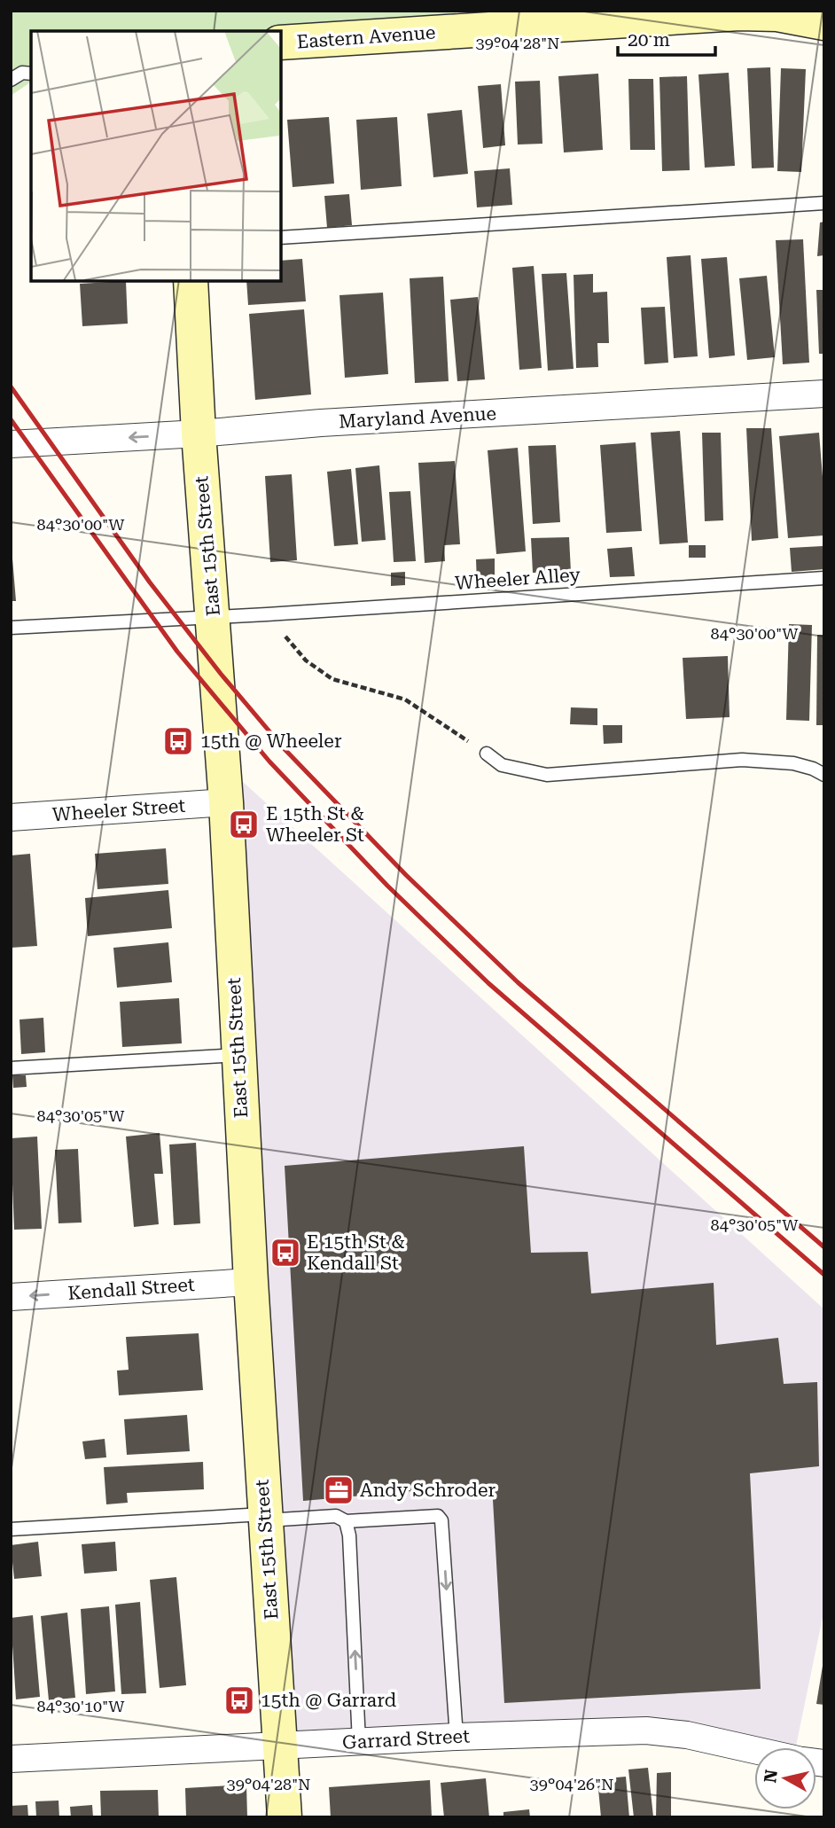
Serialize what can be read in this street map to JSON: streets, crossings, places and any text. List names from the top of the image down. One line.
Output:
{"streets":{"street":["Eastern Avenue","Maryland Avenue","East 15th Street","Wheeler Street","Kendall Street","Garrard Street"],"lane":["Wheeler Alley"]},"crossings":[["Maryland Avenue","East 15th Street"],["East 15th Street","Wheeler Alley"],["East 15th Street","Wheeler Street"],["East 15th Street","Kendall Street"],["East 15th Street","Garrard Street"]],"one_way":["Kendall Street"],"places":{"bus stop":["15th @ Wheeler","E 15th St & Wheeler St","E 15th St & Kendall St","15th @ Garrard"],"office":["Andy Schroder"]},"scale_bar":"20 m","north":"left","coordinates":["39°04'28\"N","84°30'00\"W","84°30'05\"W","84°30'10\"W","39°04'26\"N"]}
